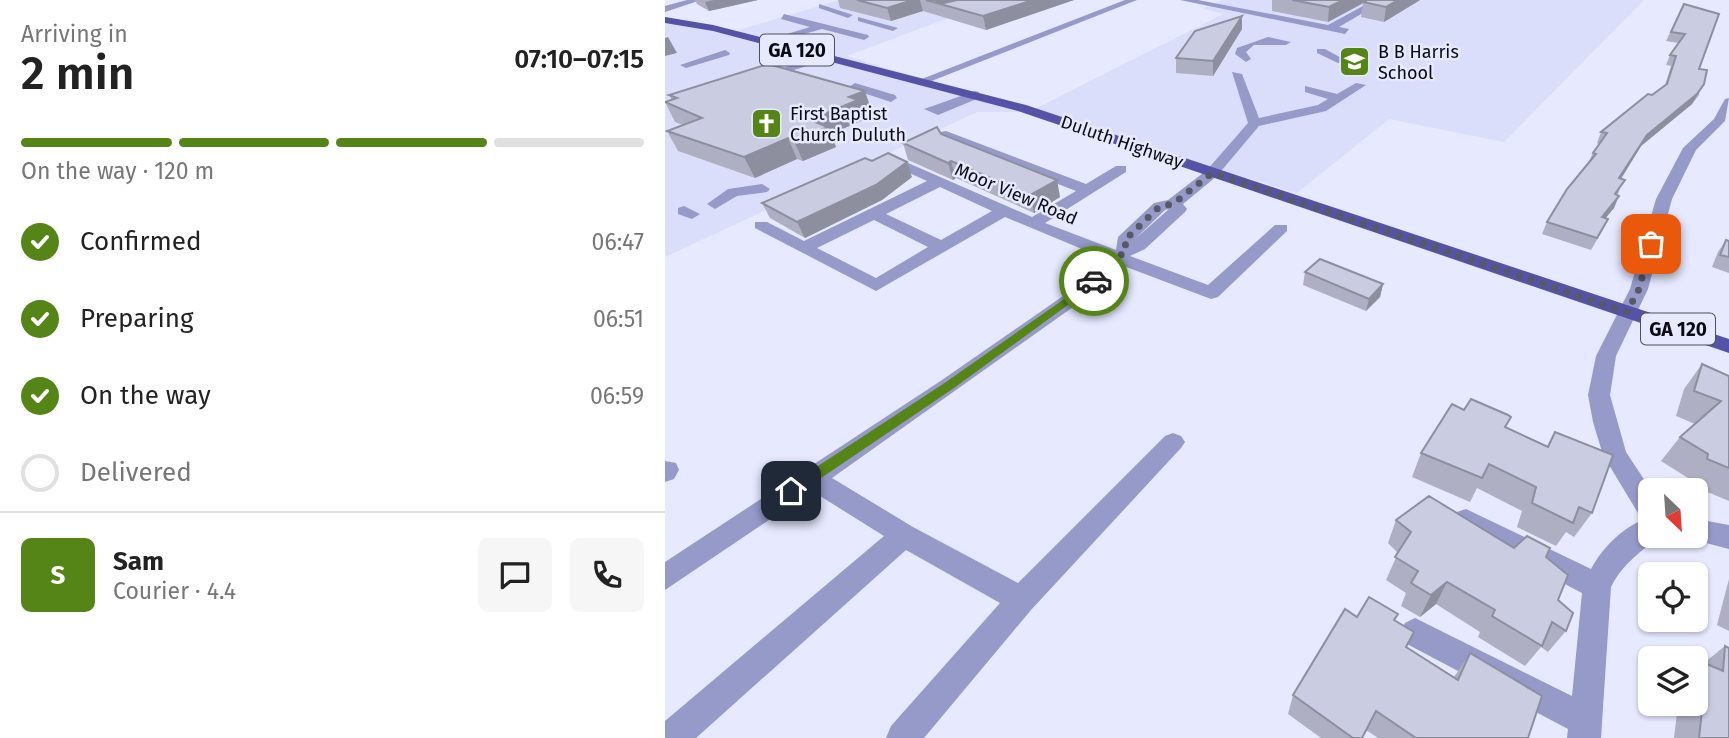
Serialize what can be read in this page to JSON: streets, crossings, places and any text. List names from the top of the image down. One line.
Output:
{"streets":{"main road":["GA 120","Duluth Highway"],"street":["Moor View Road"]},"places":{"school or university":["B B Harris School"],"church":["First Baptist Church Duluth"]},"north":"bottom right","page":{"heading":["2 min","Arriving in","07:10–07:15"],"panel":["Sam","Courier · 4.4"],"bar":"On the way · 120 m","list":[["Confirmed","06:47"],["Preparing","06:51"],["On the way","06:59"],"Delivered"],"round":"S"}}
